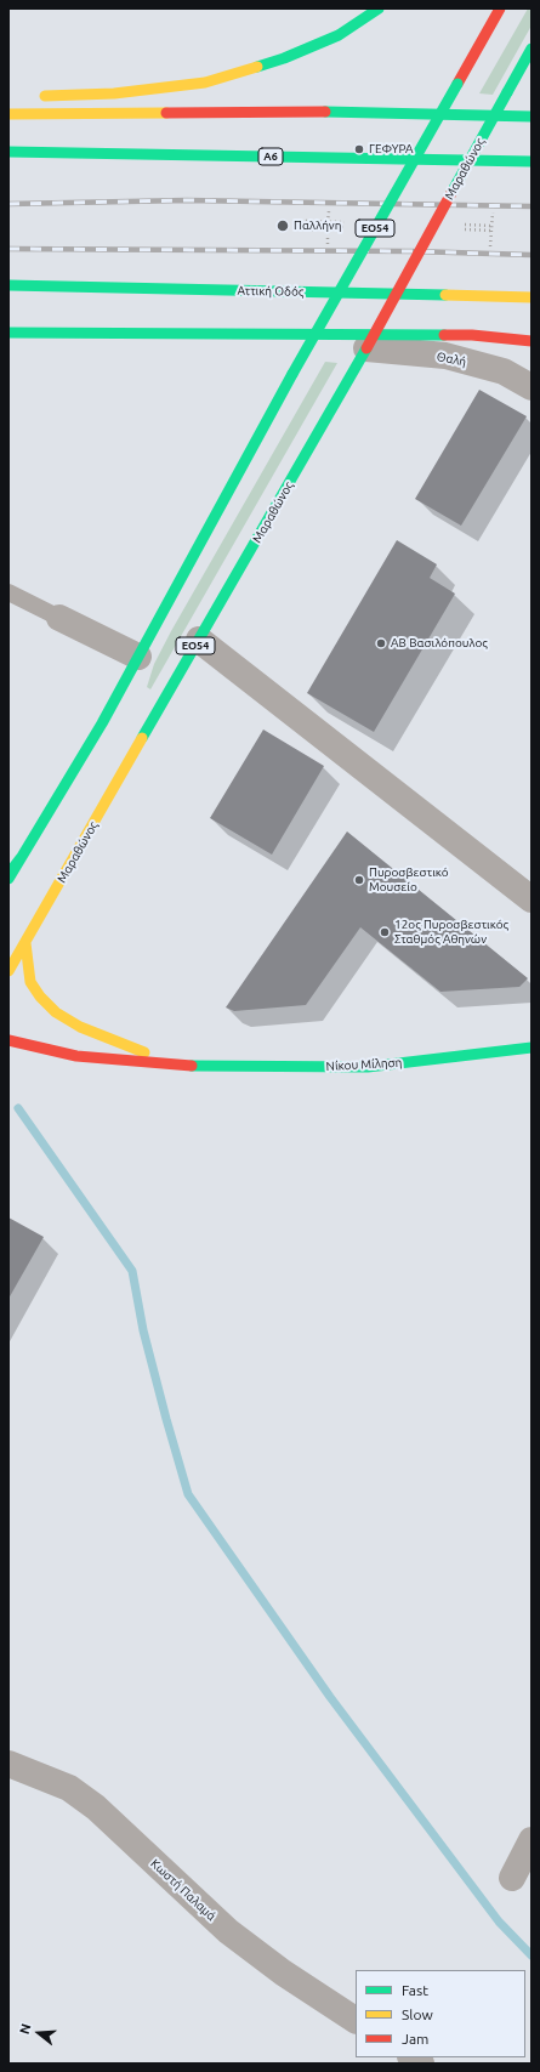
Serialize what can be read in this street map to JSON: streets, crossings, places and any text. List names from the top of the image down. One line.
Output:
{"streets":{"main road":["Α6","Μαραθώνος","ΕΟ54","Αττική Οδός","Νίκου Μίληση"],"street":["Θαλή","Κωστή Παλαμά"]},"crossings":[["Μαραθώνος","Θαλή"],["Μαραθώνος","Νίκου Μίληση"]],"places":["ΓΕΦΥΡΑ","Παλλήνη","ΑΒ Βασιλόπουλος","Πυροσβεστικό Μουσείο","12ος Πυροσβεστικός Σταθμός Αθηνών"],"legend":["Fast","Slow","Jam"],"north":"left"}
